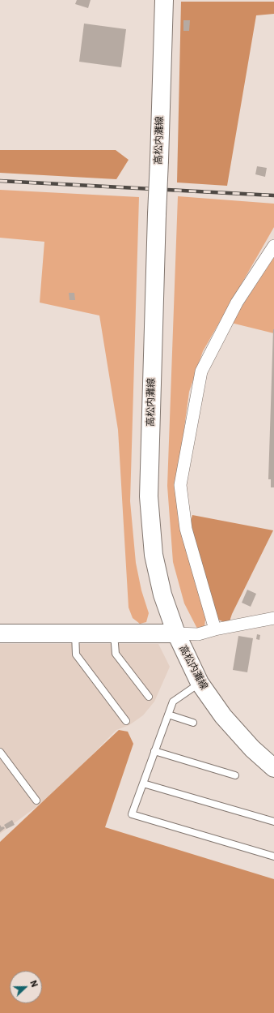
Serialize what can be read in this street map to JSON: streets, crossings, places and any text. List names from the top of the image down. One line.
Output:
{"streets":{"main road":["高松内灘線"]},"north":"right"}
